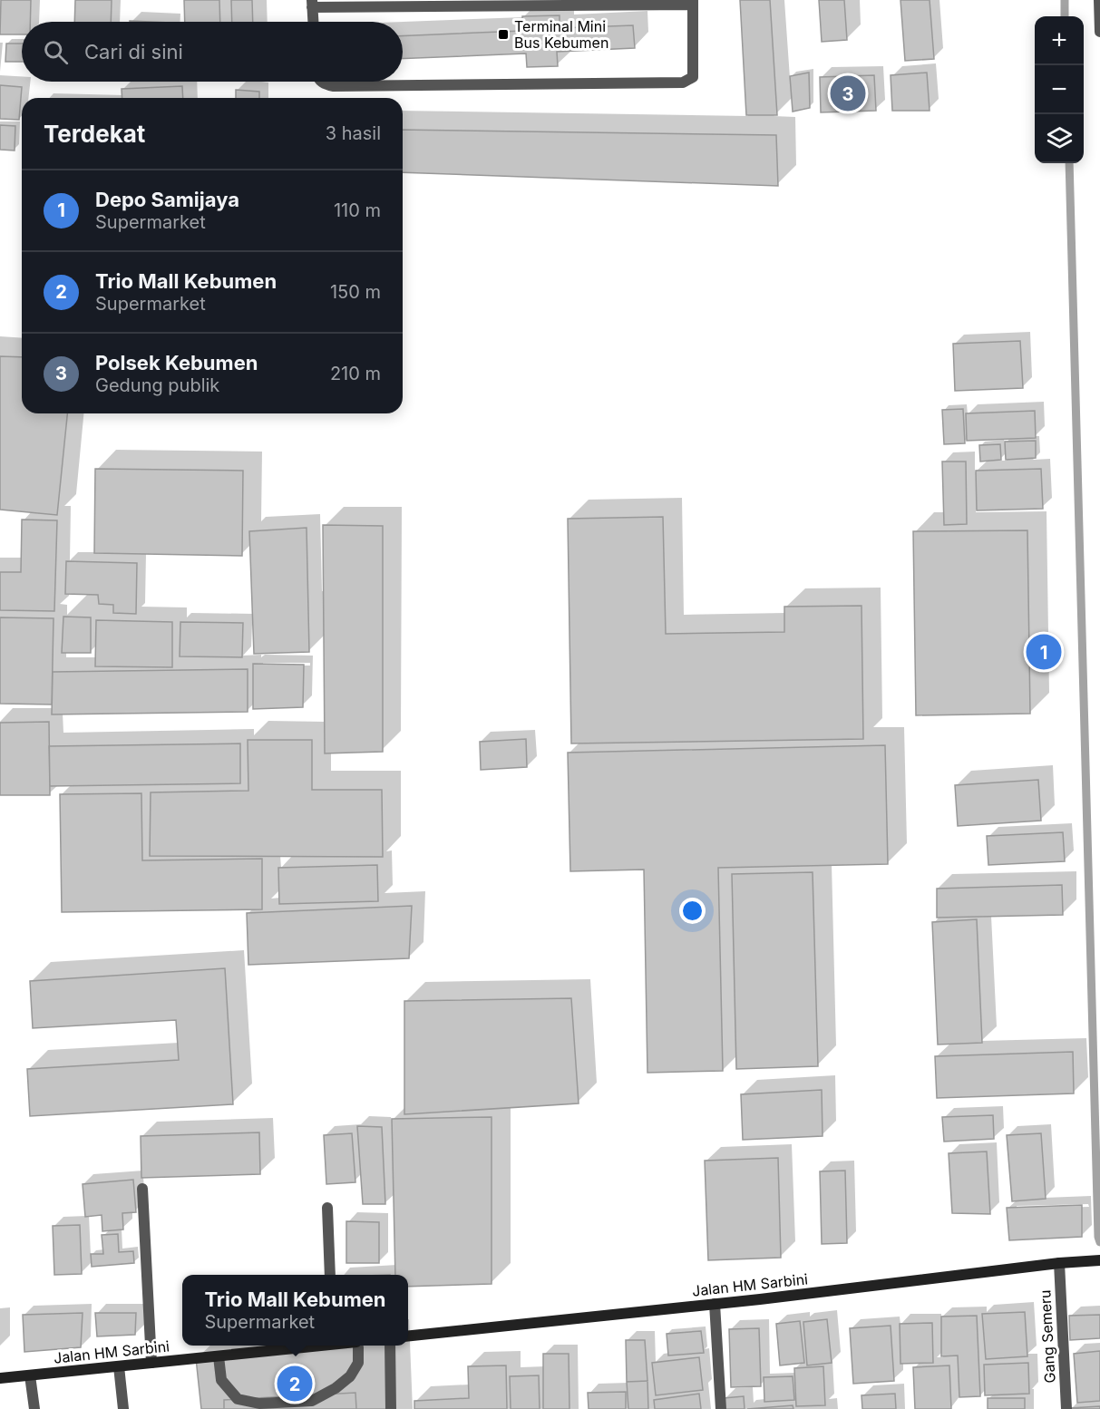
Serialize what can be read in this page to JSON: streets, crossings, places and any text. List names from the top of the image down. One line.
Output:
{"streets":{"main road":["Jalan HM Sarbini"],"street":["Gang Semeru"]},"crossings":[["Jalan HM Sarbini","Gang Semeru"]],"places":{"transit":["Terminal Mini Bus Kebumen"]},"page":{"map_buttons":["+","−"],"search":"Cari di sini","pins":["3","1","2"],"heading":["Terdekat","3 hasil"],"list":[{"mark":"1","name":"Depo Samijaya","note":"Supermarket","value":"110 m"},{"mark":"2","name":"Trio Mall Kebumen","note":"Supermarket","value":"150 m"},{"mark":"3","name":"Polsek Kebumen","note":"Gedung publik","value":"210 m"}],"popup":["Trio Mall Kebumen","Supermarket"]}}
